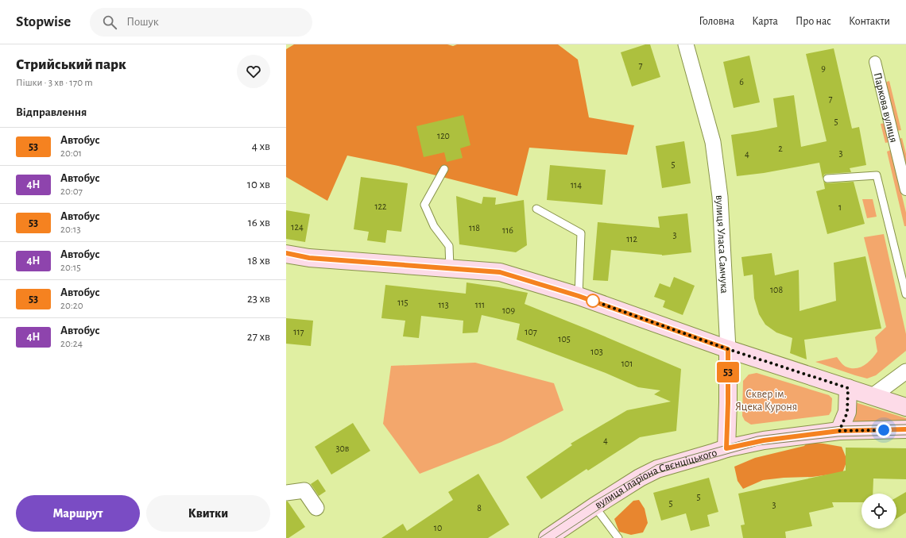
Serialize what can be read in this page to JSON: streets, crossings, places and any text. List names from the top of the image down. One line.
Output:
{"streets":{"main road":["вулиця Уласа Самчука","вулиця Іларіона Свєнціцького"],"street":["Паркова вулиця"]},"crossings":[["вулиця Уласа Самчука","вулиця Іларіона Свєнціцького"]],"parks":["Сквер ім. Яцека Куроня"],"lines":["bus line 53"],"house_numbers":["7","9","6","7","5","120","2","3","4","5","114","122","1","124","118","116","3","112","108","115","113","111","109","117","107","105","103","101","4","30в","5","5","3","8","10"],"page":{"header":"Stopwise","search":"Пошук","nav":["Головна","Карта","Про нас","Контакти"],"heading":[["Стрийський парк","Пішки · 3 хв · 170 m"],"Відправлення"],"on_map":"53","list":[{"mark":"53","name":"Автобус","note":"20:01","value":"4 хв"},{"mark":"4Н","name":"Автобус","note":"20:07","value":"10 хв"},{"mark":"53","name":"Автобус","note":"20:13","value":"16 хв"},{"mark":"4Н","name":"Автобус","note":"20:15","value":"18 хв"},{"mark":"53","name":"Автобус","note":"20:20","value":"23 хв"},{"mark":"4Н","name":"Автобус","note":"20:24","value":"27 хв"}],"buttons":["Маршрут","Квитки"]}}
